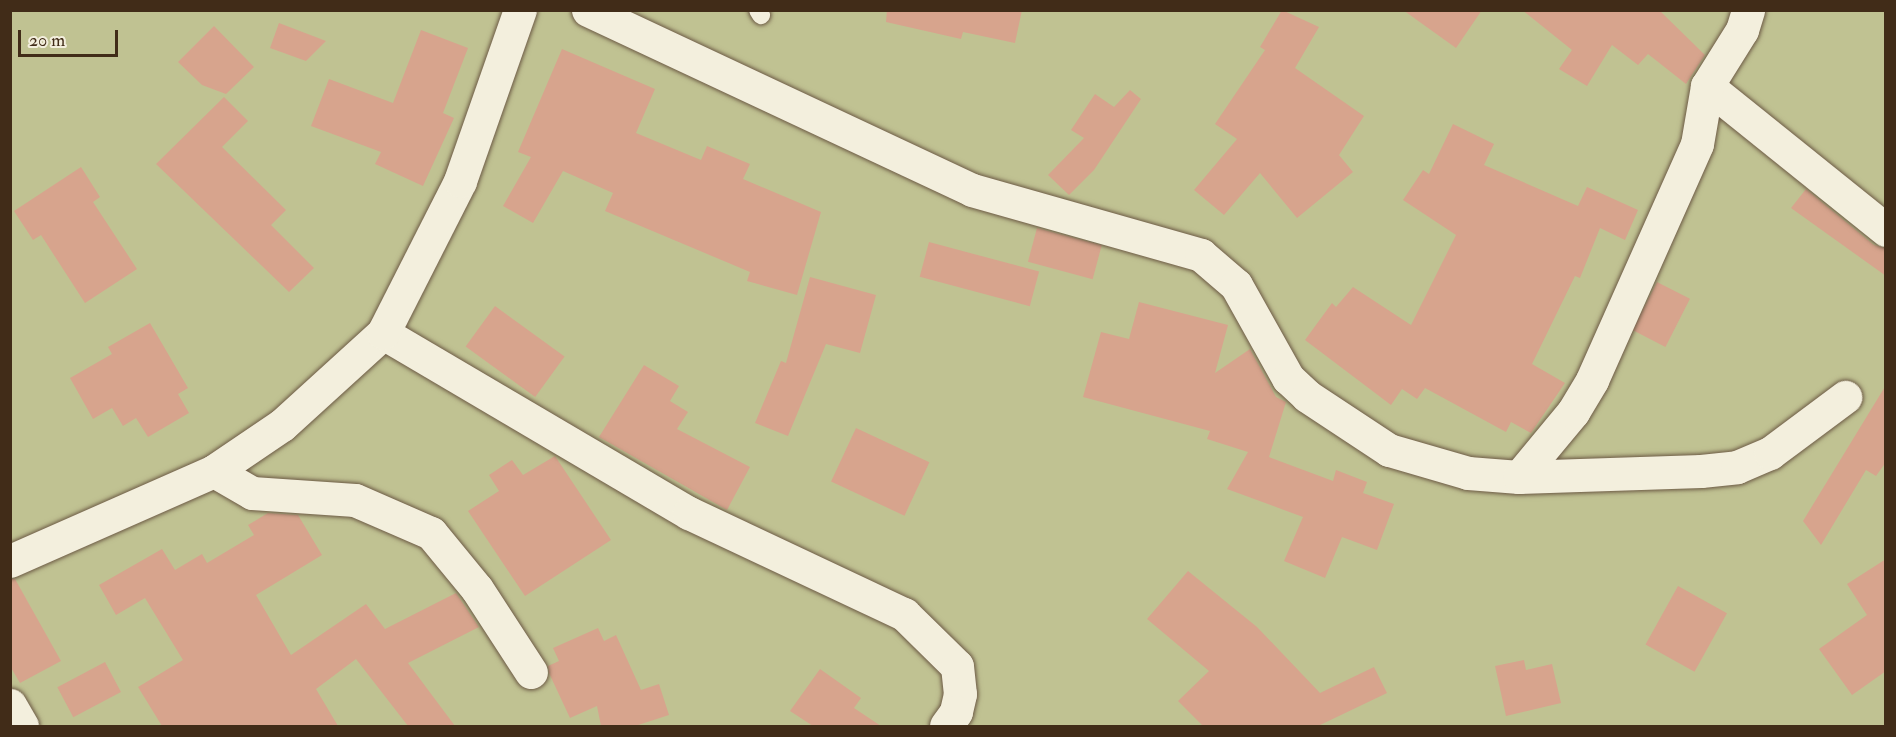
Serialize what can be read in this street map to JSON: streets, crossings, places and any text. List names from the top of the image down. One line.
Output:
{"scale_bar":"20 m"}
